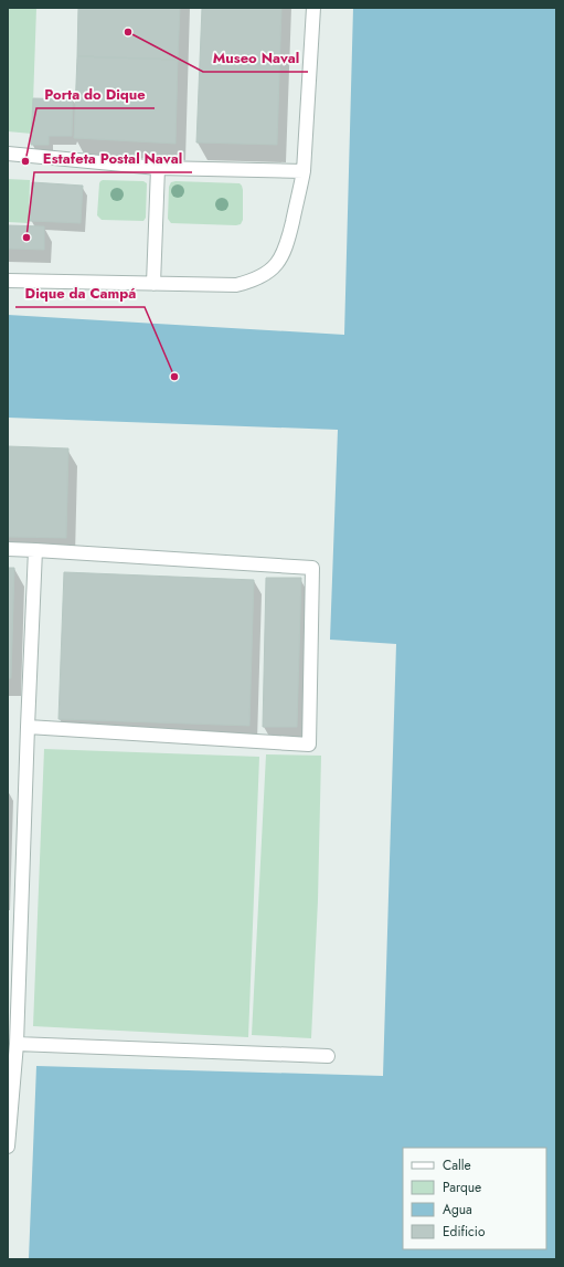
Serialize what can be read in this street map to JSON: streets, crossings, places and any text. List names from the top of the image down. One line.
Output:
{"places":["Museo Naval","Porta do Dique","Estafeta Postal Naval","Dique da Campá"],"legend":["Calle","Parque","Agua","Edificio"]}
